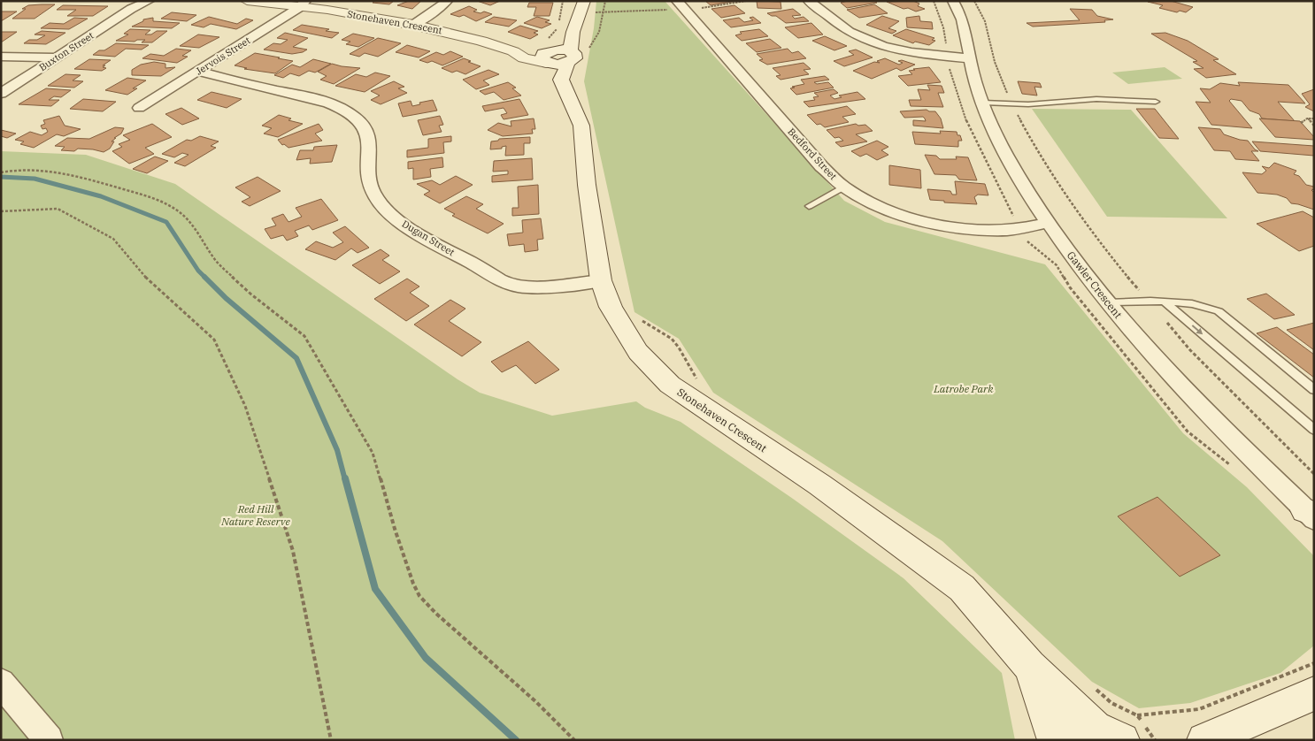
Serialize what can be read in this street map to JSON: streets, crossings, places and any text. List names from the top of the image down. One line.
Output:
{"streets":{"main road":["Stonehaven Crescent"],"street":["Buxton Street","Jervois Street","Bedford Street","Dugan Street","Gawler Crescent"]},"crossings":[["Stonehaven Crescent","Jervois Street"],["Stonehaven Crescent","Dugan Street"],["Jervois Street","Dugan Street"],["Bedford Street","Gawler Crescent"]],"parks":["Latrobe Park","Red Hill Nature Reserve"]}
